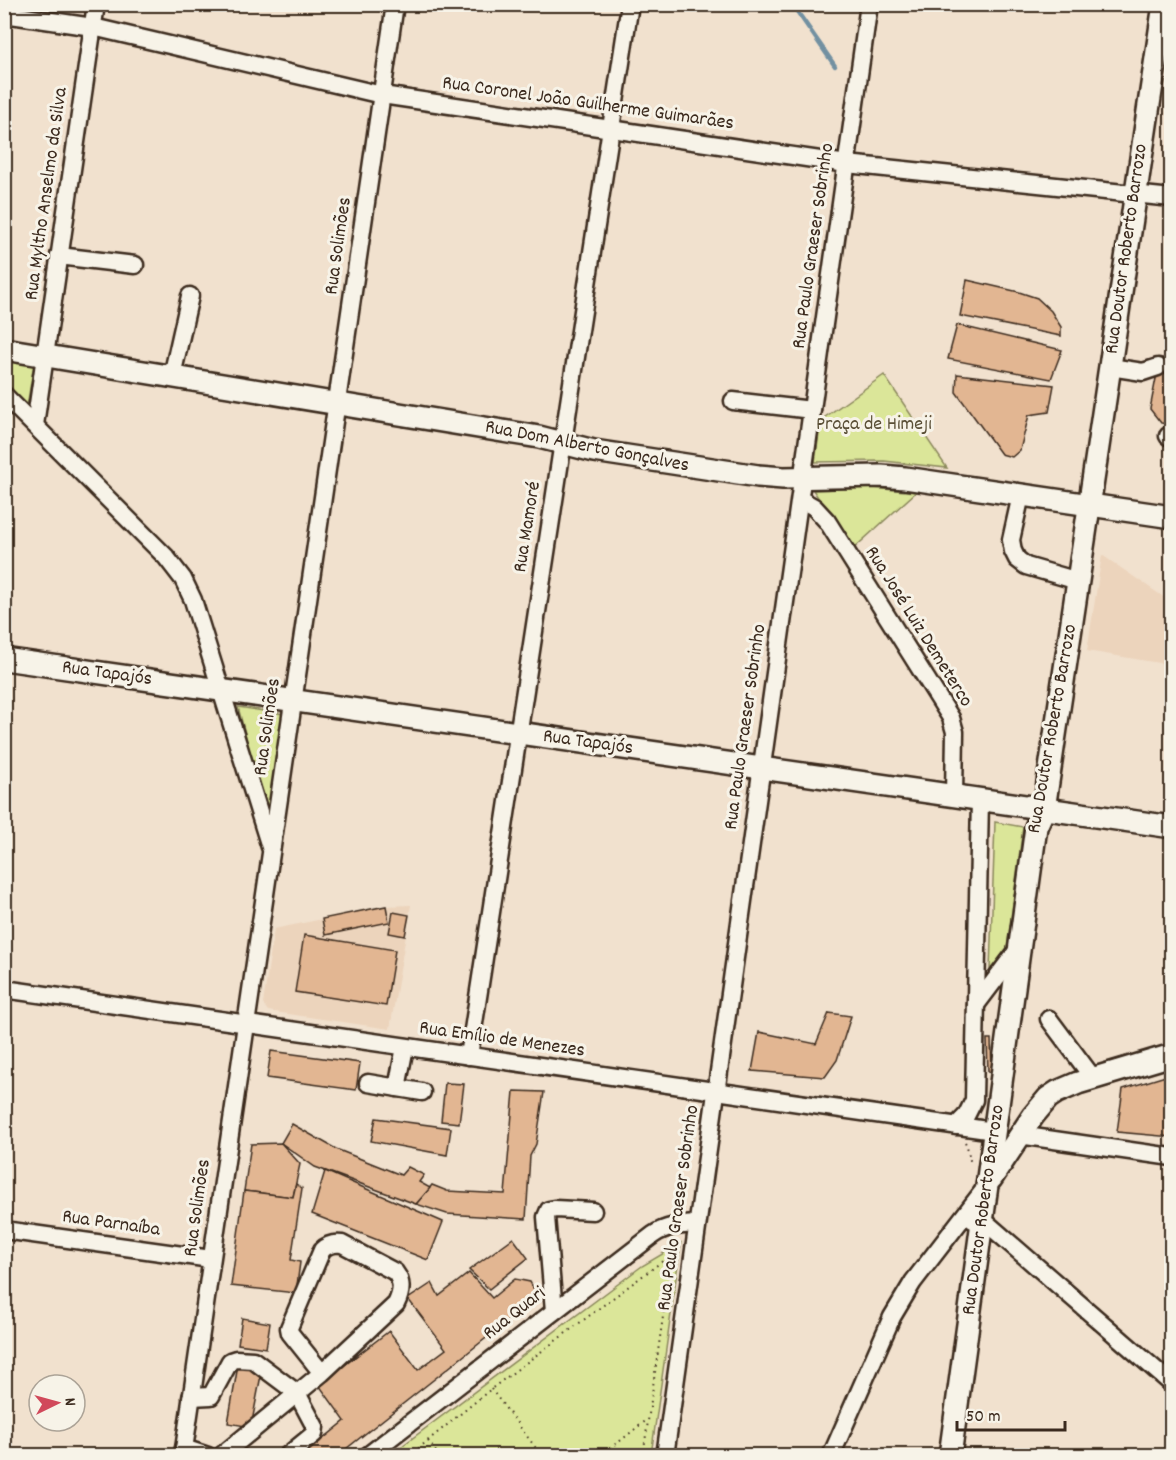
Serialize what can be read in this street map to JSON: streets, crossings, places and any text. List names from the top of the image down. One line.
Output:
{"streets":{"main road":["Rua Doutor Roberto Barrozo","Rua Dom Alberto Gonçalves","Rua Tapajós"],"street":["Rua Coronel João Guilherme Guimarães","Rua Myltho Anselmo da Silva","Rua Solimões","Rua Paulo Graeser Sobrinho","Rua Mamoré","Rua José Luiz Demeterco","Rua Emílio de Menezes","Rua Parnaíba","Rua Quari"]},"crossings":[["Rua Coronel João Guilherme Guimarães","Rua Myltho Anselmo da Silva"],["Rua Coronel João Guilherme Guimarães","Rua Solimões"],["Rua Coronel João Guilherme Guimarães","Rua Paulo Graeser Sobrinho"],["Rua Coronel João Guilherme Guimarães","Rua Doutor Roberto Barrozo"],["Rua Coronel João Guilherme Guimarães","Rua Mamoré"],["Rua Myltho Anselmo da Silva","Rua Dom Alberto Gonçalves"],["Rua Solimões","Rua Dom Alberto Gonçalves"],["Rua Solimões","Rua Tapajós"],["Rua Solimões","Rua Emílio de Menezes"],["Rua Solimões","Rua Parnaíba"],["Rua Paulo Graeser Sobrinho","Rua Dom Alberto Gonçalves"],["Rua Paulo Graeser Sobrinho","Rua José Luiz Demeterco"],["Rua Paulo Graeser Sobrinho","Rua Tapajós"],["Rua Paulo Graeser Sobrinho","Rua Emílio de Menezes"],["Rua Paulo Graeser Sobrinho","Rua Quari"],["Rua Doutor Roberto Barrozo","Rua Dom Alberto Gonçalves"],["Rua Doutor Roberto Barrozo","Rua Tapajós"],["Rua Doutor Roberto Barrozo","Rua Emílio de Menezes"],["Rua Dom Alberto Gonçalves","Rua Mamoré"],["Rua Mamoré","Rua Tapajós"],["Rua Mamoré","Rua Emílio de Menezes"],["Rua José Luiz Demeterco","Rua Tapajós"]],"parks":["Praça de Himeji"],"scale_bar":"50 m","north":"right"}
